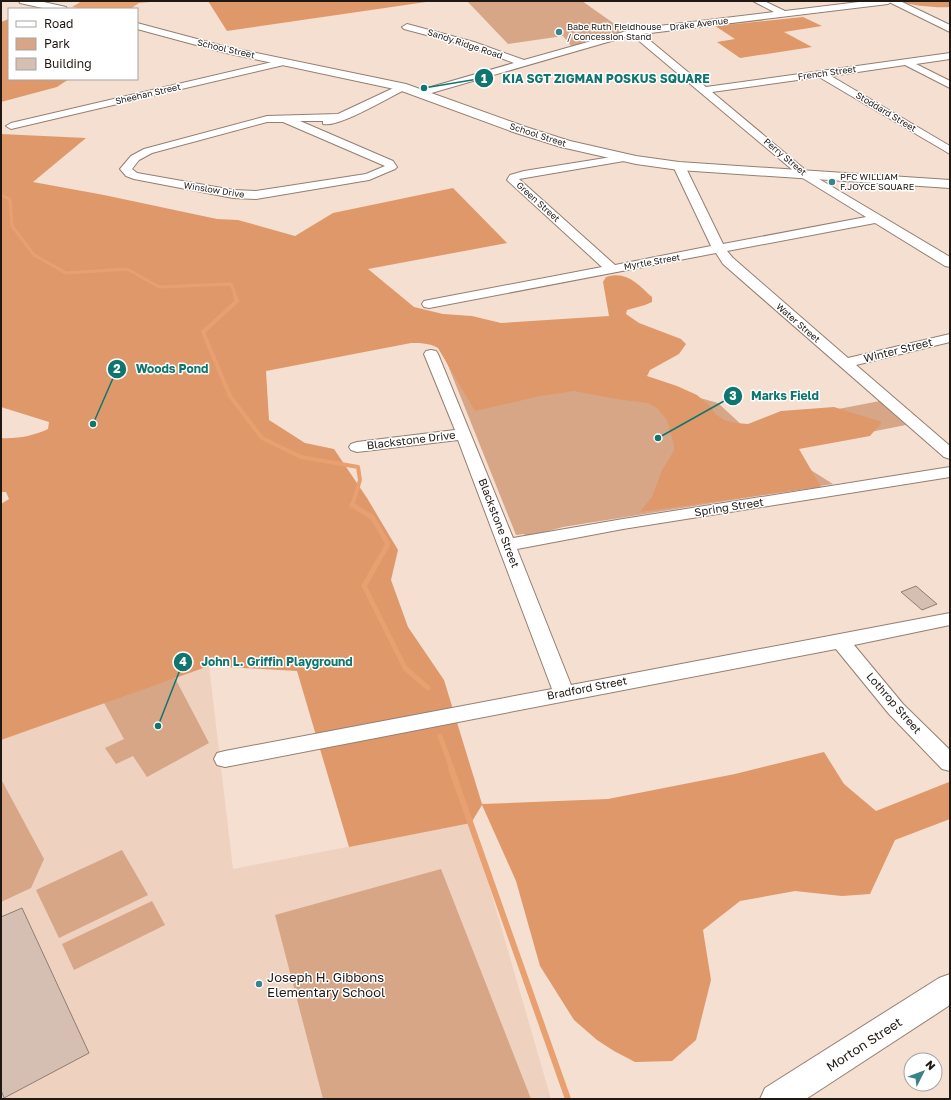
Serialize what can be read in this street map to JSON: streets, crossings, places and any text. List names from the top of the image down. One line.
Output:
{"streets":{"street":["Drake Avenue","Sandy Ridge Road","School Street","French Street","Sheehan Street","Stoddard Street","Perry Street","Winslow Drive","Green Street","Myrtle Street","Water Street","Winter Street","Blackstone Drive","Spring Street","Blackstone Street","Bradford Street","Lothrop Street","Morton Street"]},"crossings":[["Drake Avenue","Sandy Ridge Road"],["Drake Avenue","School Street"],["Drake Avenue","Perry Street"],["School Street","Sheehan Street"],["School Street","Perry Street"],["School Street","Winslow Drive"],["School Street","Green Street"],["School Street","Water Street"],["French Street","Stoddard Street"],["French Street","Perry Street"],["Perry Street","Myrtle Street"],["Green Street","Myrtle Street"],["Myrtle Street","Water Street"],["Water Street","Winter Street"],["Blackstone Drive","Blackstone Street"],["Spring Street","Blackstone Street"],["Blackstone Street","Bradford Street"],["Bradford Street","Lothrop Street"]],"places":["Babe Ruth Fieldhouse / Concession Stand","KIA SGT ZIGMAN POSKUS SQUARE","PFC WILLIAM F.JOYCE SQUARE","Woods Pond","Marks Field","John L. Griffin Playground","Joseph H. Gibbons Elementary School"],"legend":["Road","Park","Building"],"north":"top right"}
